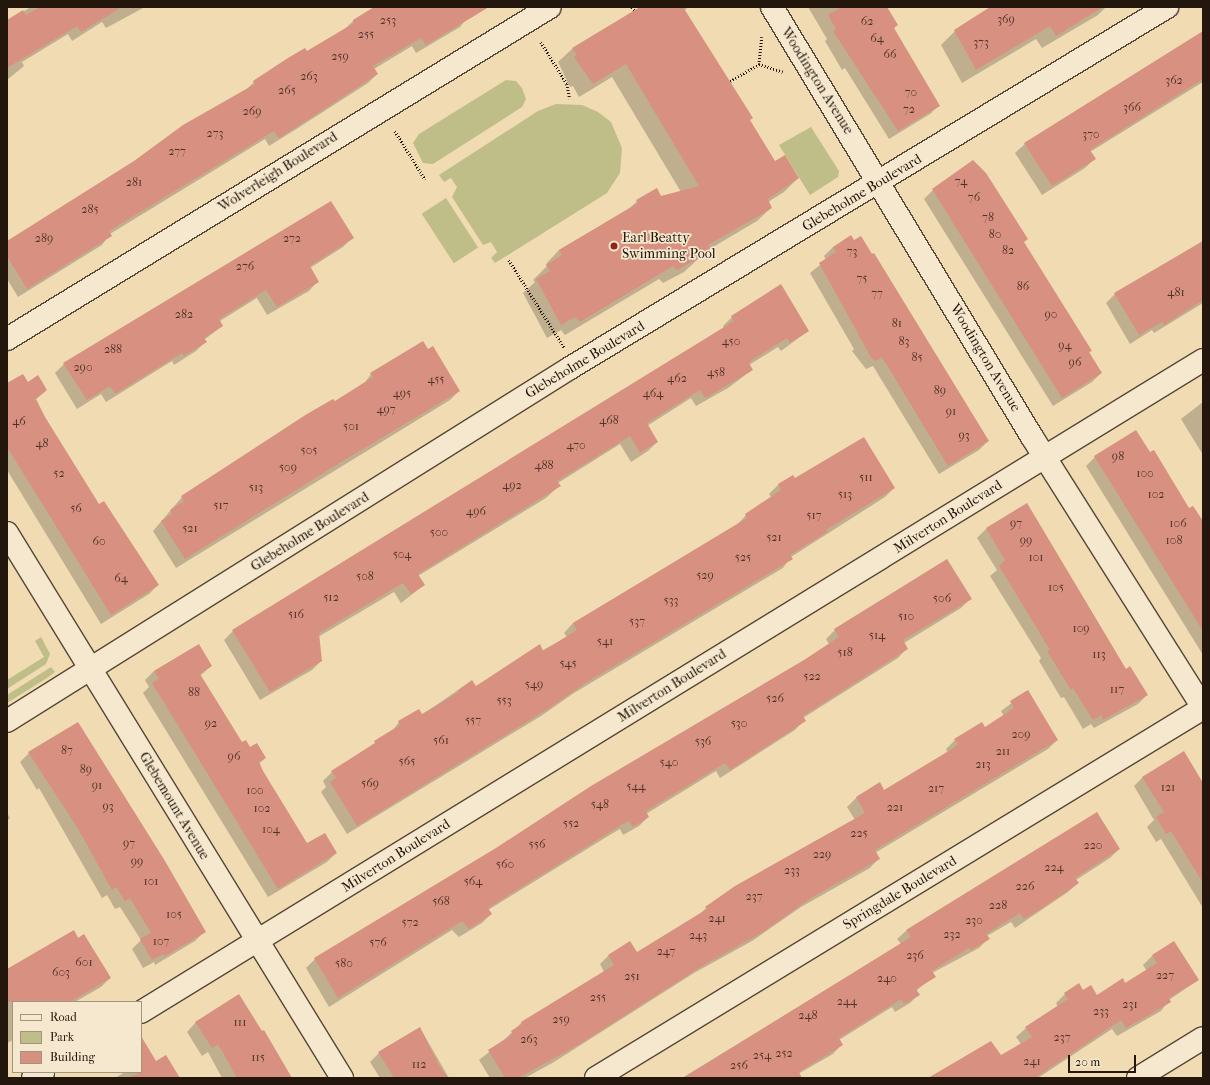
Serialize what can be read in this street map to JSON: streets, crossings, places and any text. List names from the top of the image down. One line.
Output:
{"streets":{"street":["Woodington Avenue","Wolverleigh Boulevard","Glebeholme Boulevard","Milverton Boulevard","Glebemount Avenue","Springdale Boulevard"]},"crossings":[["Woodington Avenue","Glebeholme Boulevard"],["Woodington Avenue","Milverton Boulevard"],["Woodington Avenue","Springdale Boulevard"],["Glebeholme Boulevard","Glebemount Avenue"],["Milverton Boulevard","Glebemount Avenue"]],"places":["Earl Beatty Swimming Pool"],"house_numbers":["369","253","62","255","64","373","66","259","263","362","265","70","366","72","269","273","370","277","74","281","76","285","78","80","289","272","82","73","276","75","86","481","77","282","90","81","450","83","94","288","85","96","290","458","462","455","89","495","464","497","91","468","46","501","93","48","470","505","98","488","509","52","100","511","492","513","513","102","517","56","496","517","97","106","521","500","521","99","108","60","504","525","101","529","508","64","105","512","506","533","516","510","537","109","514","541","518","113","545","522","549","117","88","526","553","557","92","530","209","561","536","87","211","96","565","540","213","89","569","91","544","121","217","100","548","93","221","102","552","104","225","97","556","220","229","99","560","224","233","101","564","226","237","568","228","105","241","230","572","232","243","107","576","247","236","601","580","603","227","251","240","255","244","231","233","248","259","111","237","263","252","254","115","241","112","256"],"legend":["Road","Park","Building"],"scale_bar":"20 m"}
